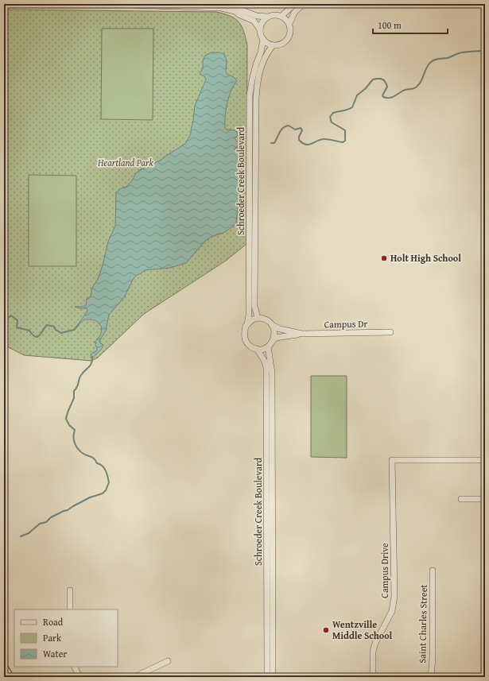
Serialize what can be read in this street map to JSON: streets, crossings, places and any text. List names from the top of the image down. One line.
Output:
{"streets":{"street":["Schroeder Creek Boulevard","Campus Dr","Campus Drive","Saint Charles Street"]},"crossings":[["Schroeder Creek Boulevard","Campus Dr"]],"parks":["Heartland Park"],"places":["Holt High School","Wentzville Middle School"],"legend":["Road","Park","Water"],"scale_bar":"100 m"}
